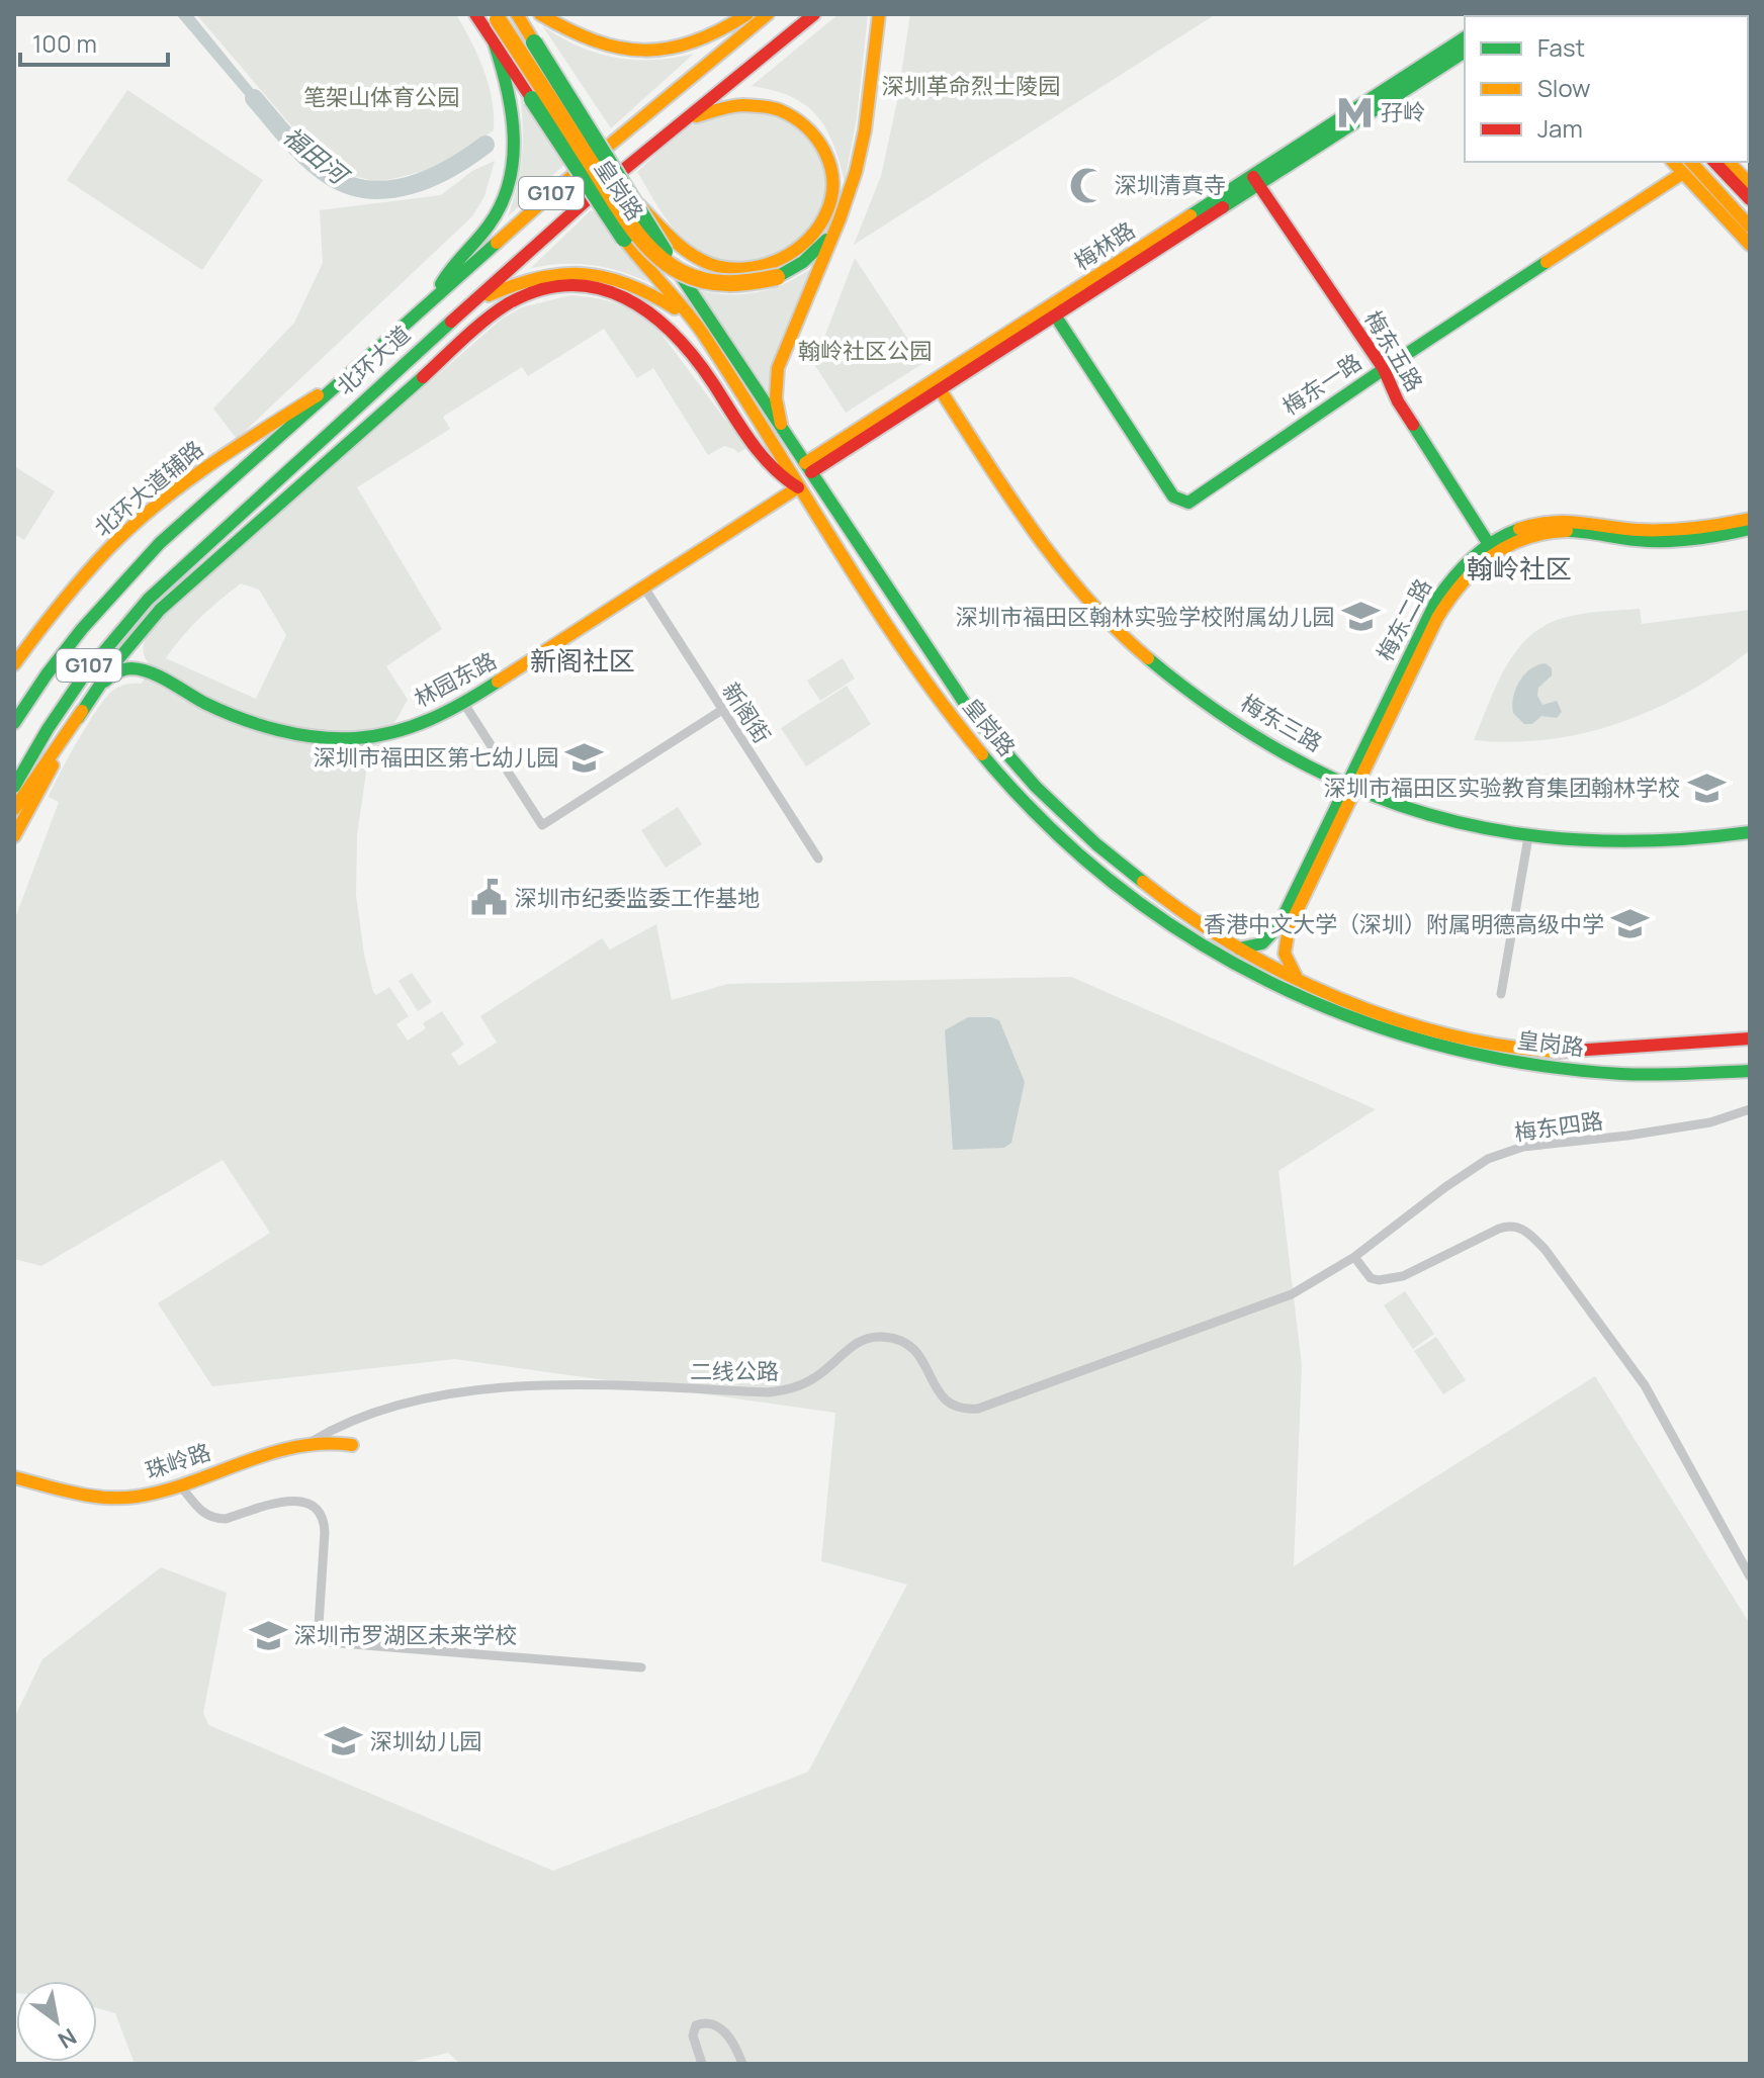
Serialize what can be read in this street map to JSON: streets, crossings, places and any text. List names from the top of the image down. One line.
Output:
{"streets":{"main road":["皇岗路","G107","梅林路","梅东五路","北环大道","梅东一路","北环大道辅路","梅东二路","林园东路","梅东三路","珠岭路"],"street":["新阁街","梅东四路","二线公路"]},"crossings":[["皇岗路","梅林路"],["皇岗路","梅东二路"],["皇岗路","林园东路"],["梅林路","梅东五路"],["梅林路","梅东一路"],["梅林路","梅东三路"],["梅东五路","梅东一路"],["梅东五路","梅东二路"],["北环大道","北环大道辅路"],["梅东二路","梅东三路"],["林园东路","新阁街"],["梅东四路","二线公路"],["二线公路","珠岭路"]],"districts":["翰岭社区","新阁社区"],"water":["福田河"],"parks":["深圳革命烈士陵园","笔架山体育公园","翰岭社区公园"],"places":{"metro station":["孖岭"],"mosque":["深圳清真寺"],"school or university":["深圳市福田区翰林实验学校附属幼儿园","深圳市福田区第七幼儿园","深圳市福田区实验教育集团翰林学校","香港中文大学（深圳）附属明德高级中学","深圳市罗湖区未来学校","深圳幼儿园"],"public building":["深圳市纪委监委工作基地"]},"legend":["Fast","Slow","Jam"],"scale_bar":"100 m","north":"bottom right"}
